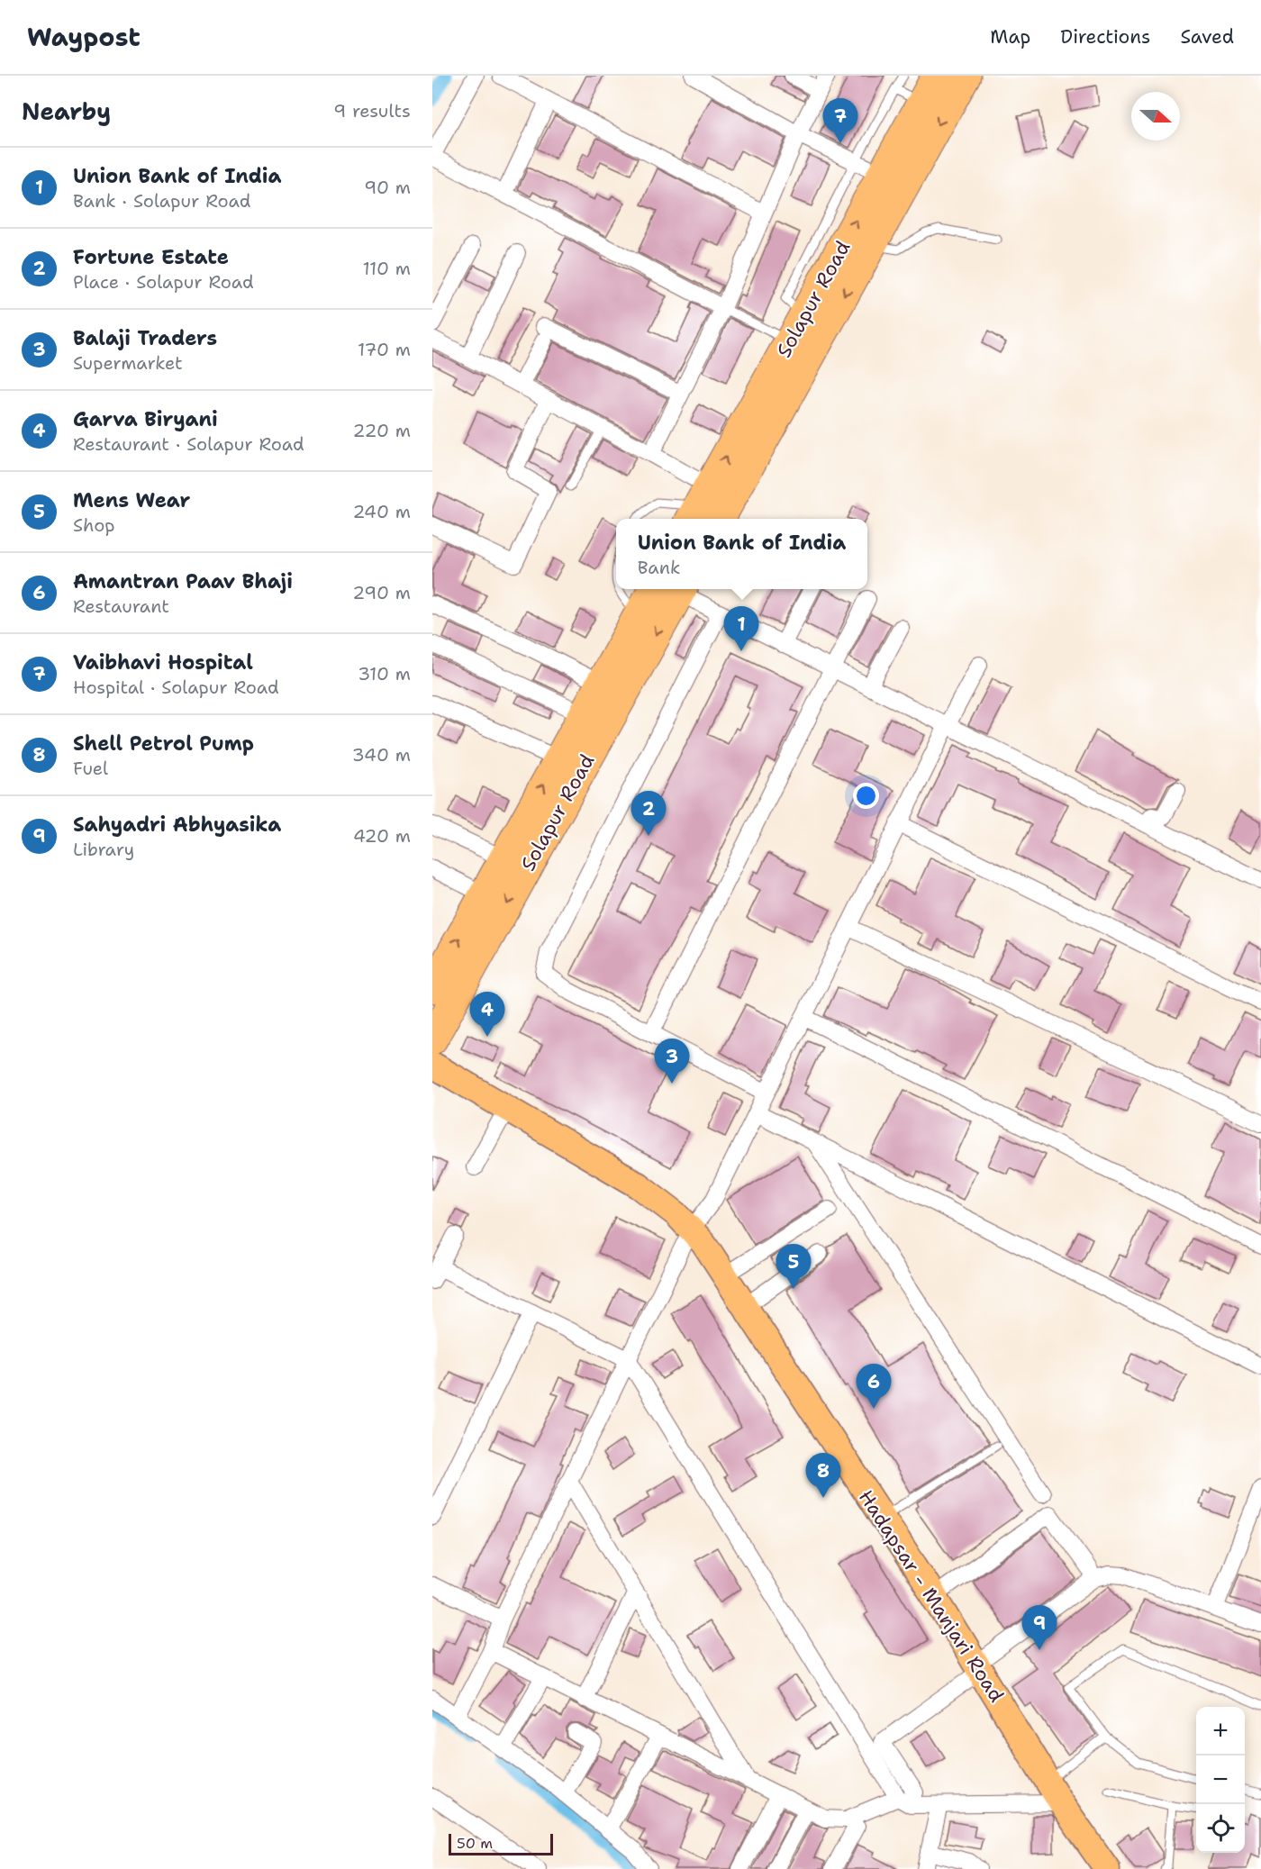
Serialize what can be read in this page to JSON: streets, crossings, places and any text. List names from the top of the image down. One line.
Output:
{"streets":{"highway":["Solapur Road"],"main road":["Hadapsar - Manjari Road"]},"scale_bar":"50 m","north":"right","page":{"header":"Waypost","nav":["Map","Directions","Saved"],"heading":["Nearby","9 results"],"pins":["7","1","2","4","3","5","6","8","9"],"list":[{"mark":"1","name":"Union Bank of India","note":"Bank · Solapur Road","value":"90 m"},{"mark":"2","name":"Fortune Estate","note":"Place · Solapur Road","value":"110 m"},{"mark":"3","name":"Balaji Traders","note":"Supermarket","value":"170 m"},{"mark":"4","name":"Garva Biryani","note":"Restaurant · Solapur Road","value":"220 m"},{"mark":"5","name":"Mens Wear","note":"Shop","value":"240 m"},{"mark":"6","name":"Amantran Paav Bhaji","note":"Restaurant","value":"290 m"},{"mark":"7","name":"Vaibhavi Hospital","note":"Hospital · Solapur Road","value":"310 m"},{"mark":"8","name":"Shell Petrol Pump","note":"Fuel","value":"340 m"},{"mark":"9","name":"Sahyadri Abhyasika","note":"Library","value":"420 m"}],"popup":["Union Bank of India","Bank"],"map_buttons":["+","−"],"scale":"50 m"}}
